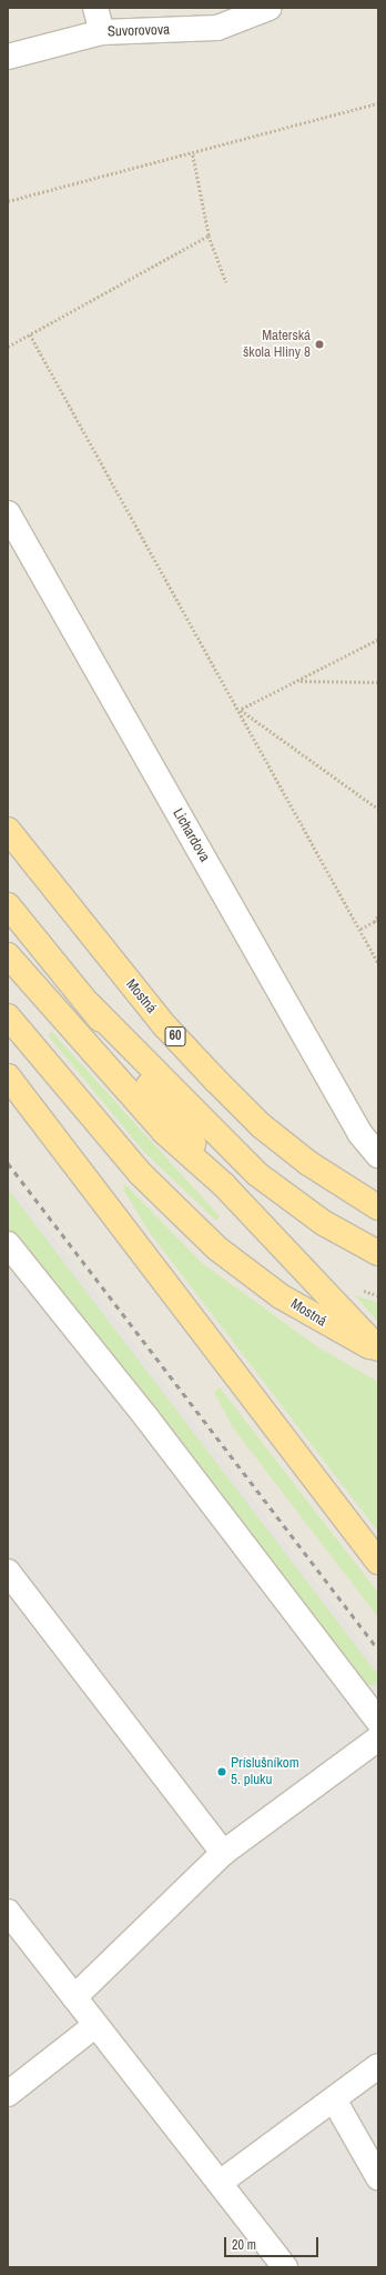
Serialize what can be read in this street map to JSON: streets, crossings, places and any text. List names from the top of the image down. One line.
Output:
{"streets":{"main road":["Mostná","60"],"street":["Suvorovova","Lichardova"]},"places":["Materská škola Hliny 8","Príslušníkom 5. pluku"],"scale_bar":"20 m"}
